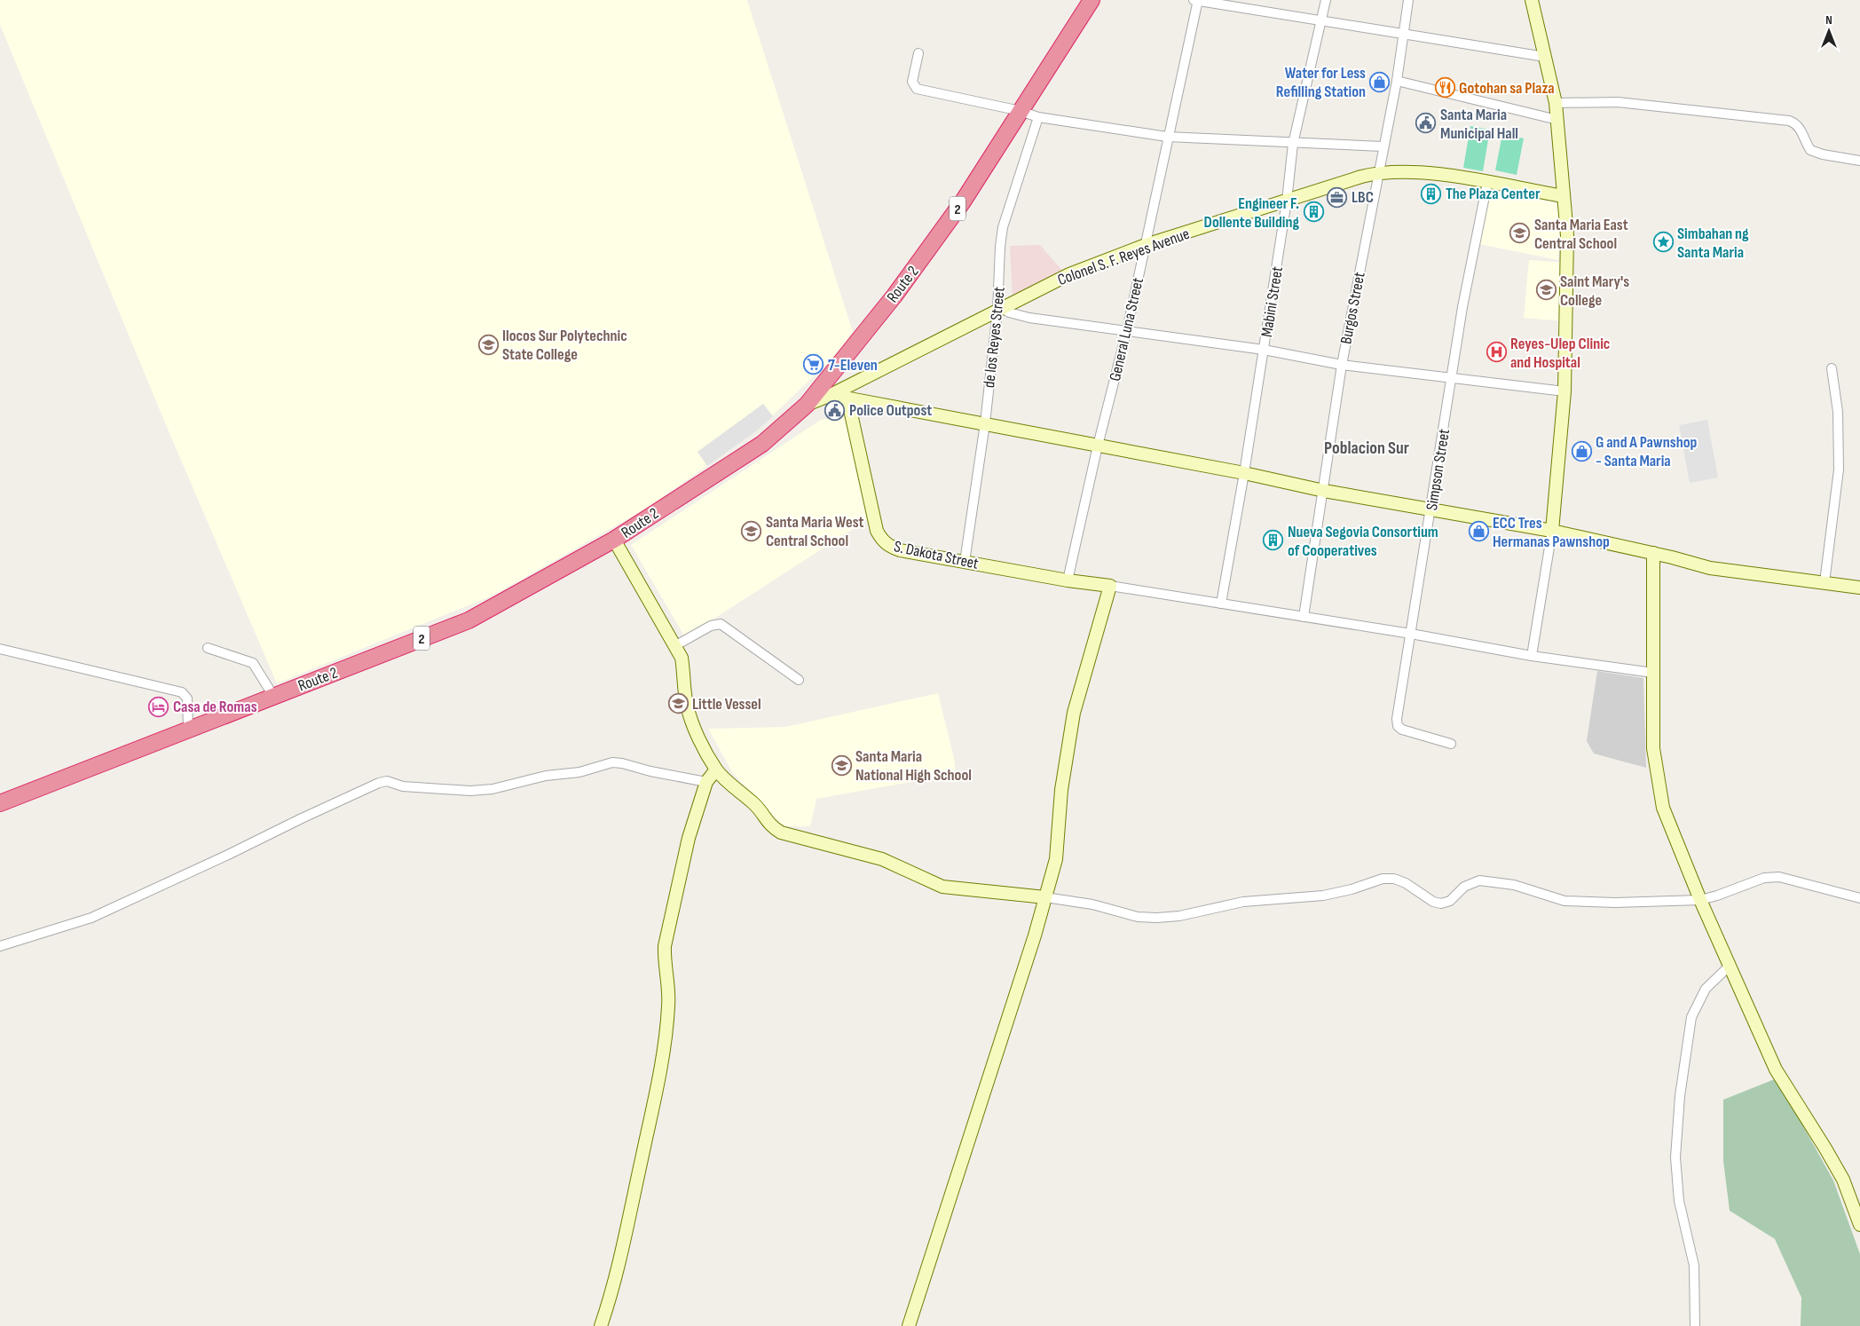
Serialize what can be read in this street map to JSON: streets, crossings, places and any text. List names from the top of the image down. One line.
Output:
{"streets":{"highway":["2","Route 2"],"street":["Colonel S. F. Reyes Avenue","Mabini Street","Burgos Street","General Luna Street","de los Reyes Street","Simpson Street","S. Dakota Street"]},"crossings":[["Colonel S. F. Reyes Avenue","Route 2"],["Colonel S. F. Reyes Avenue","Mabini Street"],["Colonel S. F. Reyes Avenue","Burgos Street"],["Colonel S. F. Reyes Avenue","General Luna Street"],["Colonel S. F. Reyes Avenue","de los Reyes Street"],["Colonel S. F. Reyes Avenue","Simpson Street"],["General Luna Street","S. Dakota Street"],["de los Reyes Street","S. Dakota Street"]],"districts":["Poblacion Sur"],"places":{"shop":["Water for Less Refilling Station","G and A Pawnshop - Santa Maria","ECC Tres Hermanas Pawnshop"],"restaurant":["Gotohan sa Plaza"],"public building":["Santa Maria Municipal Hall","Police Outpost"],"building":["The Plaza Center","Engineer F. Dollente Building","Nueva Segovia Consortium of Cooperatives"],"office":["LBC"],"school or university":["Santa Maria East Central School","Saint Mary's College","Ilocos Sur Polytechnic State College","Santa Maria West Central School","Little Vessel","Santa Maria National High School"],"place":["Simbahan ng Santa Maria"],"hospital":["Reyes-Ulep Clinic and Hospital"],"supermarket":["7-Eleven"],"hotel":["Casa de Romas"]},"north":"top"}
